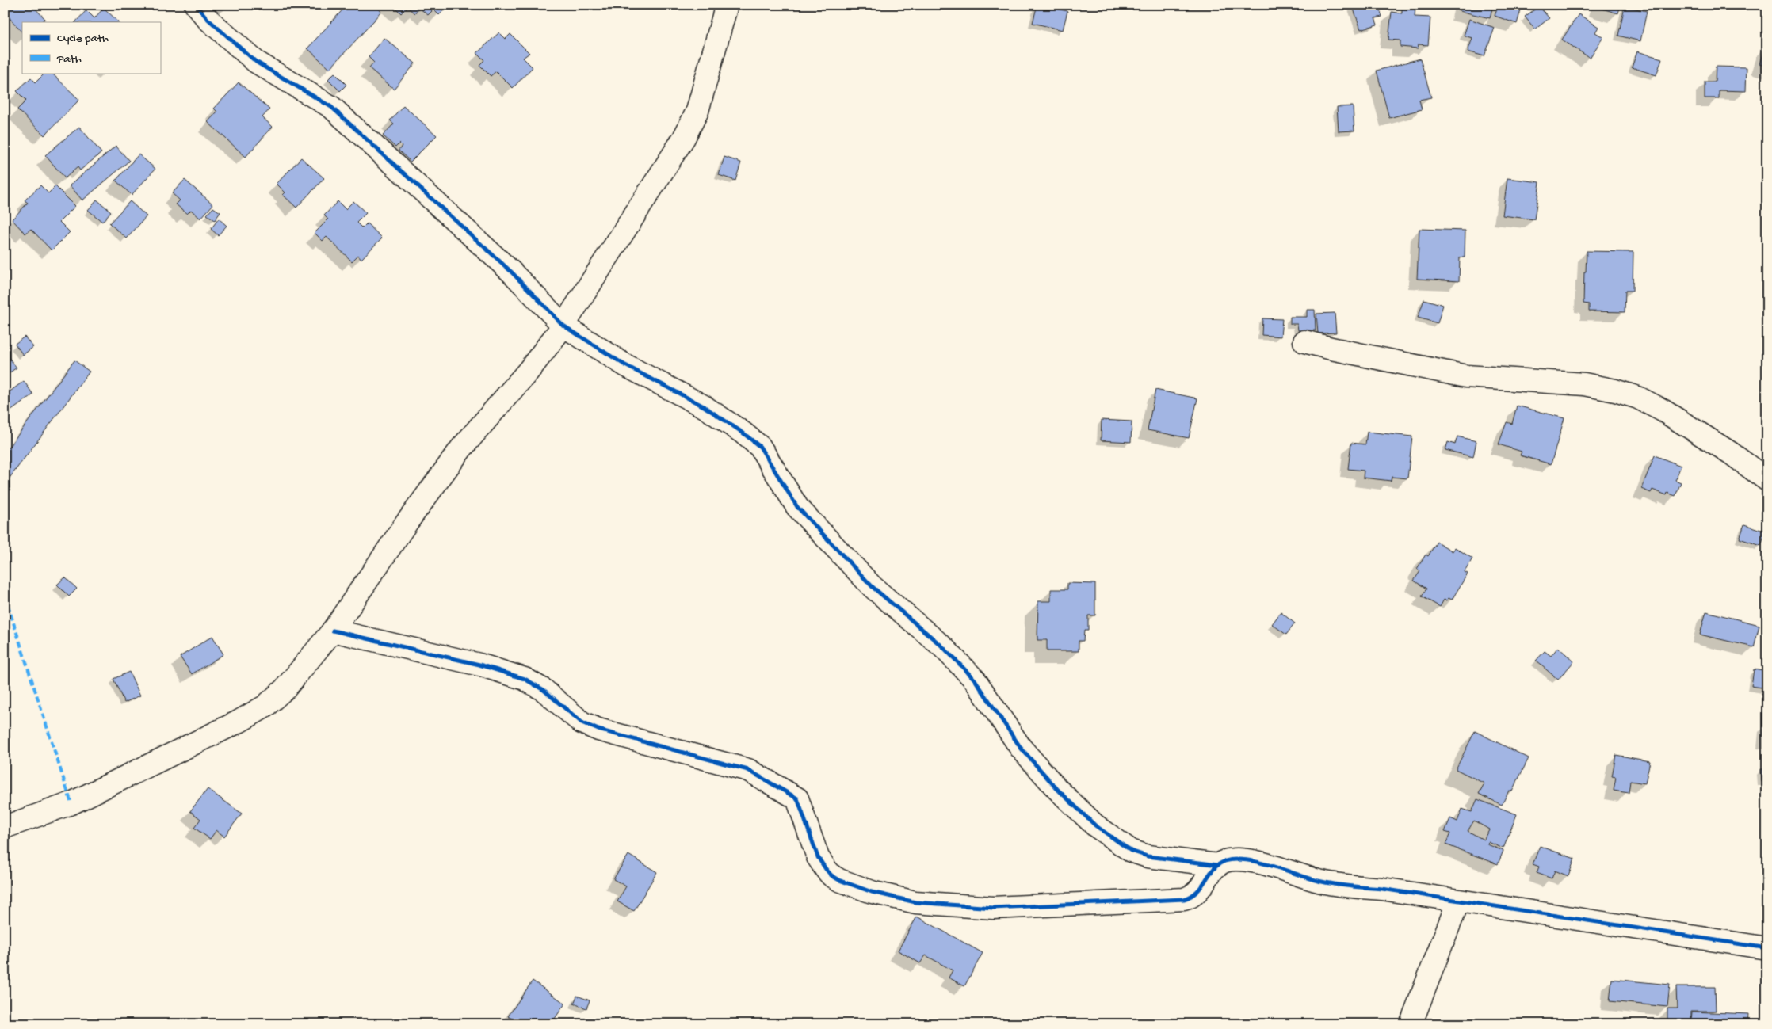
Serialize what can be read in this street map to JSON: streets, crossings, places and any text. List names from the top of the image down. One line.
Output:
{"legend":["Cycle path","Path"]}
